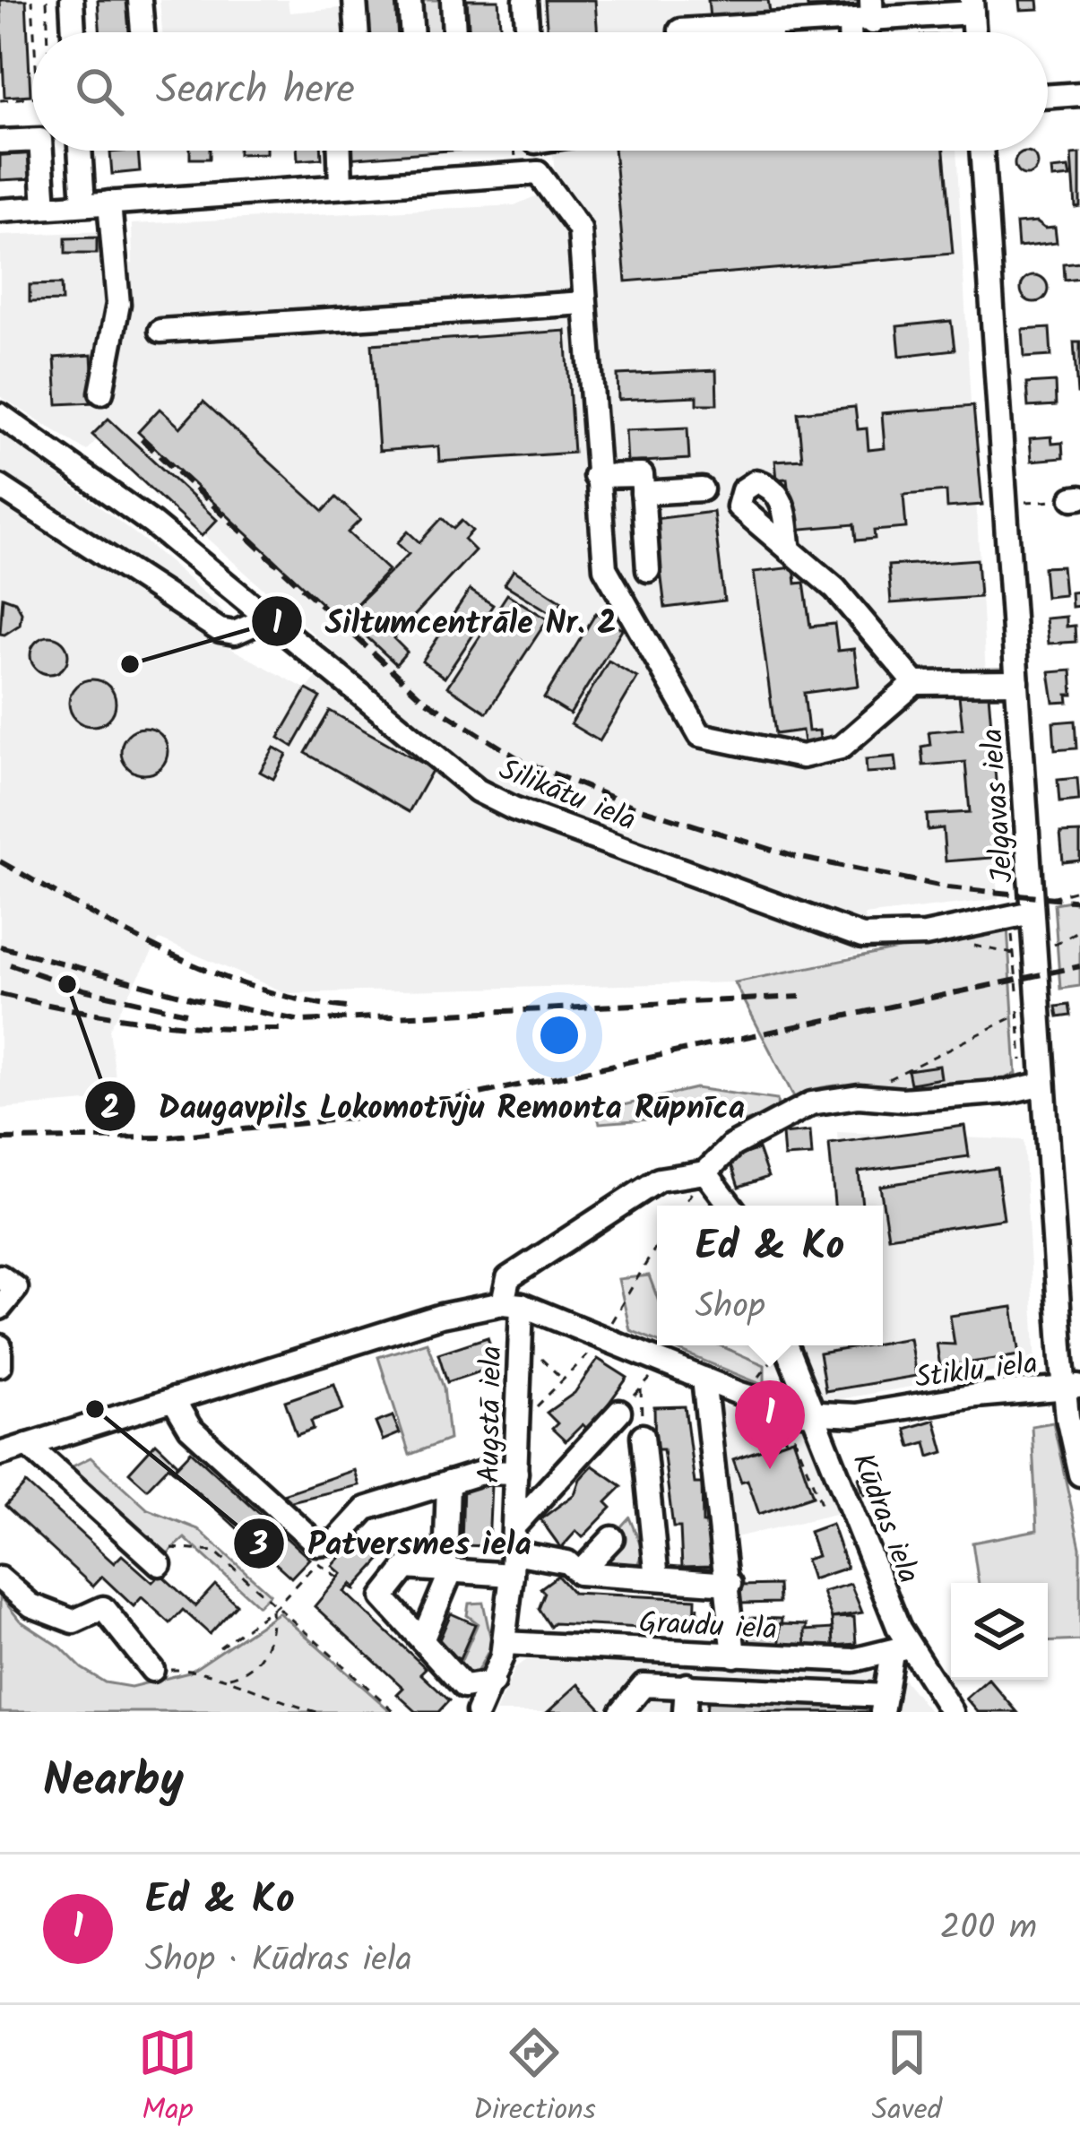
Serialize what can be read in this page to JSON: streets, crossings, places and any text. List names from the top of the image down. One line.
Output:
{"streets":{"street":["Silikātu iela","Jelgavas iela","Stiklu iela","Augstā iela","Kūdras iela","Graudu iela"]},"crossings":[["Silikātu iela","Jelgavas iela"],["Jelgavas iela","Stiklu iela"],["Stiklu iela","Augstā iela"],["Stiklu iela","Kūdras iela"],["Augstā iela","Graudu iela"],["Kūdras iela","Graudu iela"]],"places":["Siltumcentrāle Nr. 2","Daugavpils Lokomotīvju Remonta Rūpnīca","Patversmes iela"],"page":{"search":"Search here","popup":["Ed & Ko","Shop"],"pins":"1","heading":"Nearby","list":[{"mark":"1","name":"Ed & Ko","note":"Shop · Kūdras iela","value":"200 m"}],"nav":["Map","Directions","Saved"]}}
